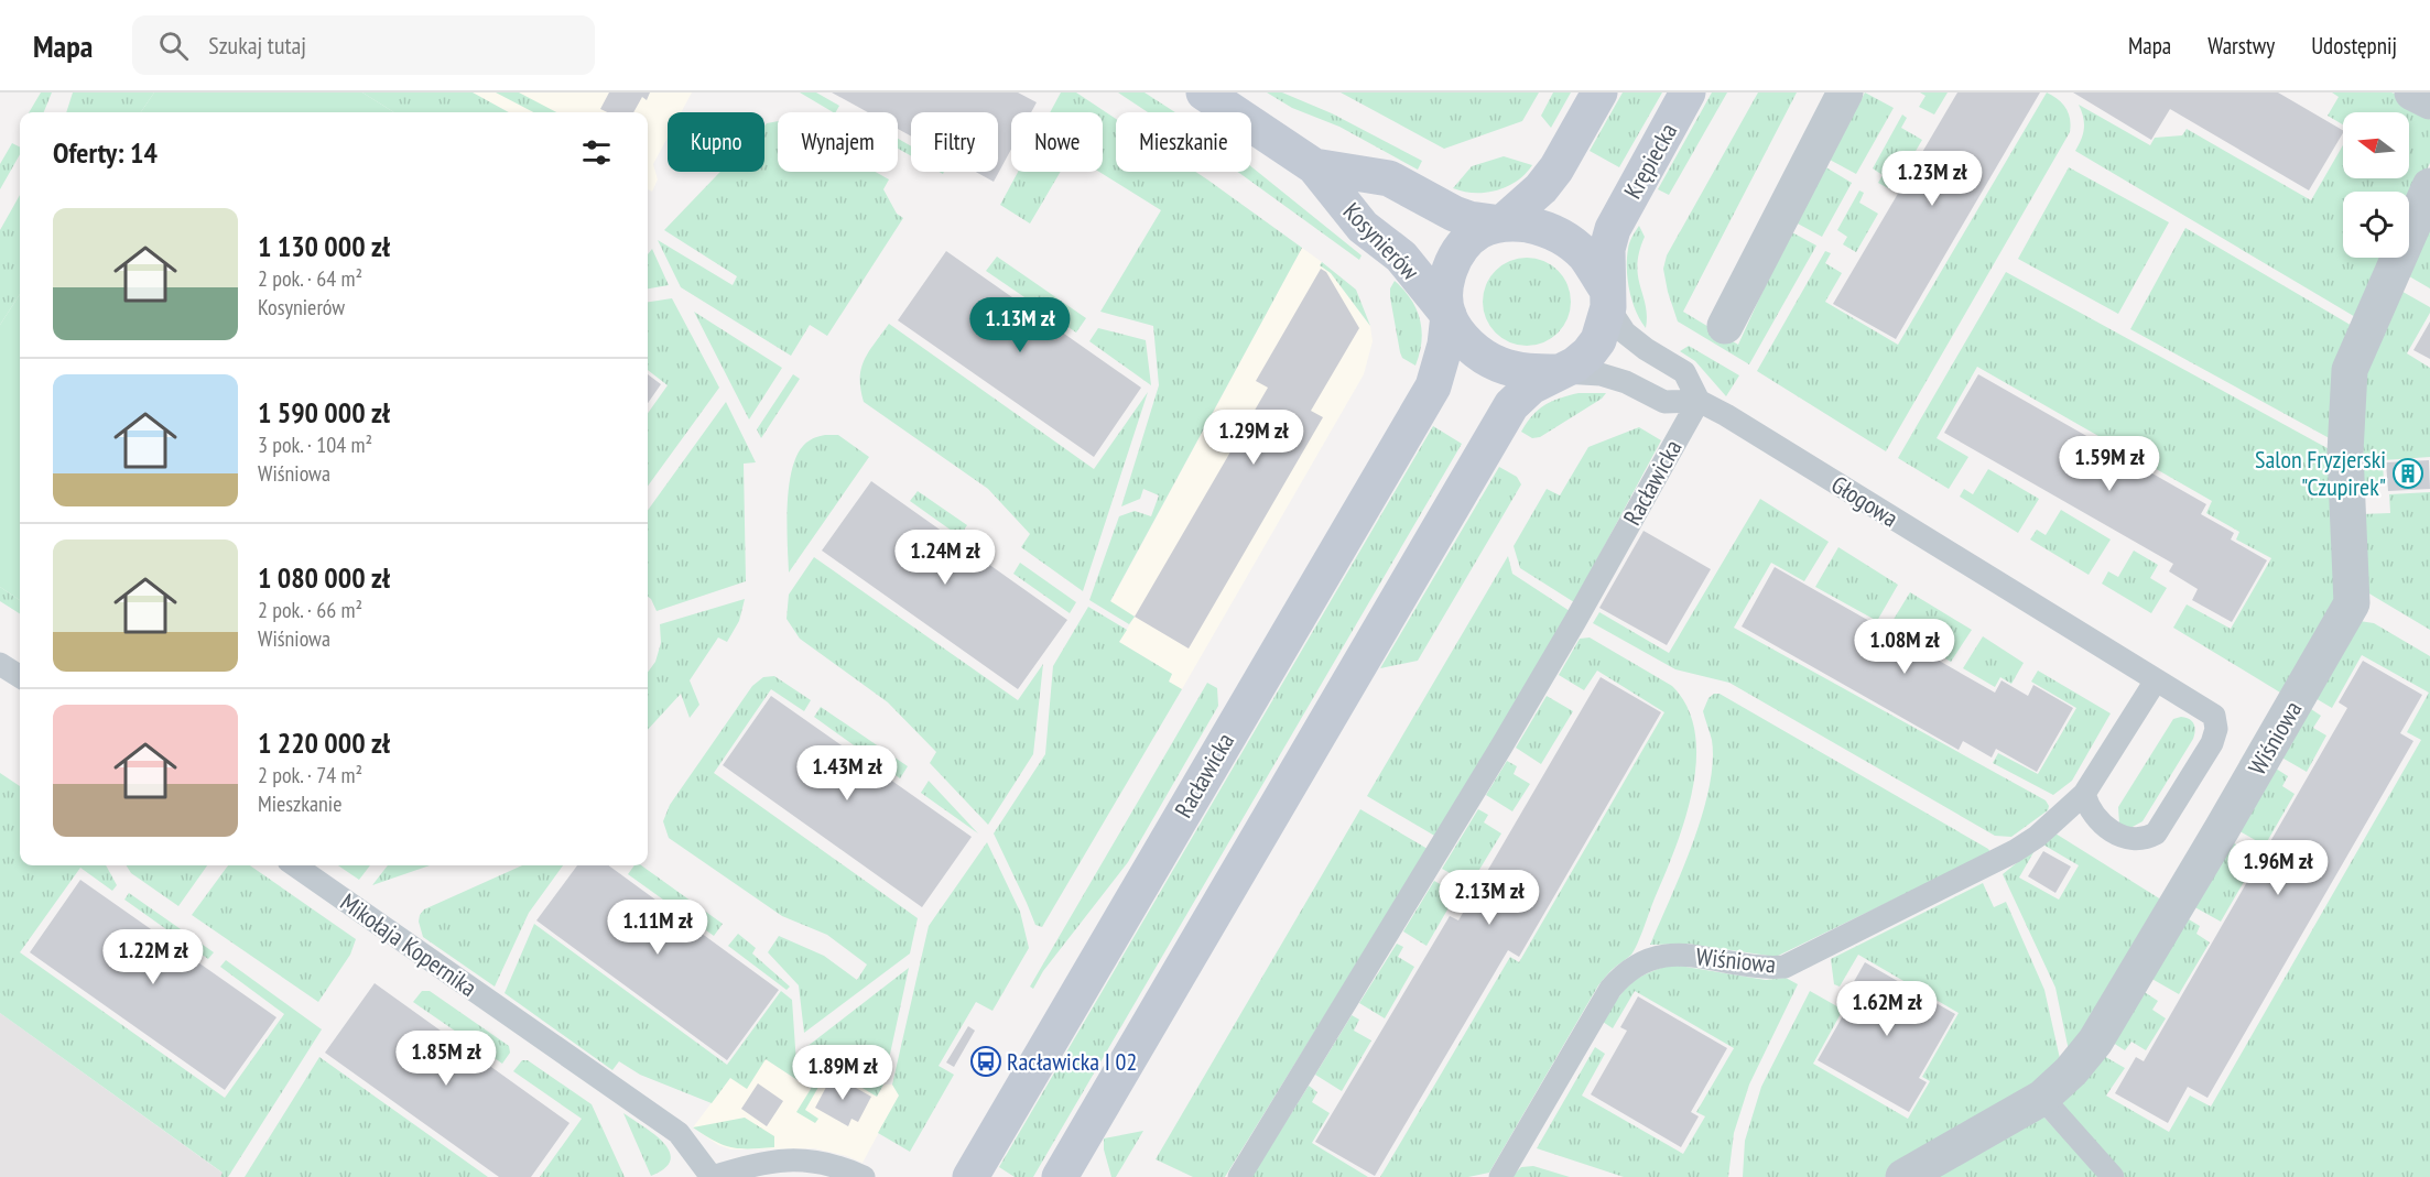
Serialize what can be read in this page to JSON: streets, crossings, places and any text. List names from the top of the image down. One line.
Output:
{"streets":{"street":["Krępiecka","Kosynierów","Racławicka","Wiśniowa"],"lane":["Głogowa","Mikołaja Kopernika"]},"crossings":[["Krępiecka","Kosynierów"],["Krępiecka","Racławicka"],["Kosynierów","Racławicka"],["Racławicka","Głogowa"],["Głogowa","Wiśniowa"]],"places":{"building":["Salon Fryzjerski \"Czupirek\""],"bus stop":["Racławicka I 02"]},"north":"left","page":{"header":"Mapa","search":"Szukaj tutaj","nav":["Mapa","Warstwy","Udostępnij"],"chip":["Kupno","Wynajem","Filtry","Nowe","Mieszkanie"],"heading":"Oferty: 14","price":["1.23M zł","1.13M zł","1.29M zł","1.59M zł","1.24M zł","1.08M zł","1.43M zł","1.96M zł","2.13M zł","1.11M zł","1.22M zł","1.62M zł","1.85M zł","1.89M zł"],"list":[{"name":"1 130 000 zł","note":"2 pok. · 64 m² · Kosynierów"},{"name":"1 590 000 zł","note":"3 pok. · 104 m² · Wiśniowa"},{"name":"1 080 000 zł","note":"2 pok. · 66 m² · Wiśniowa"},{"name":"1 220 000 zł","note":"2 pok. · 74 m² · Mieszkanie"}]}}
